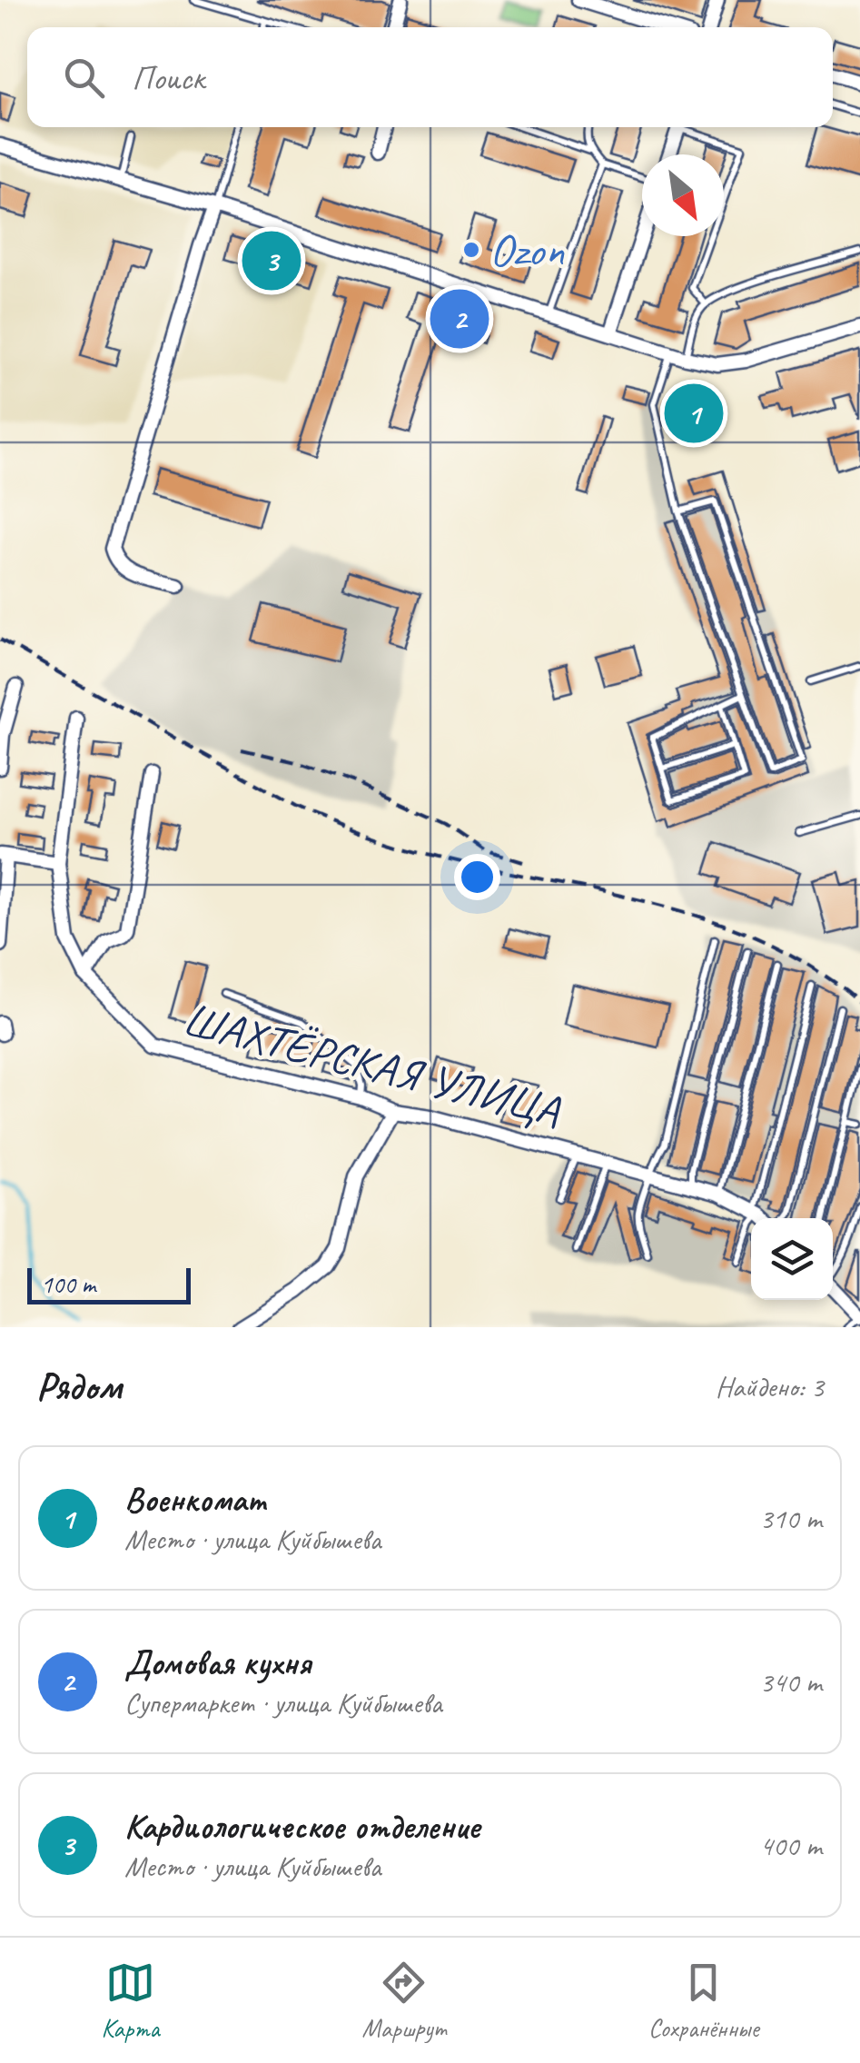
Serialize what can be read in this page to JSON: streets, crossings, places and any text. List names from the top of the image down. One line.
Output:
{"streets":{"street":["ШАХТЁРСКАЯ УЛИЦА"]},"places":["Ozon"],"scale_bar":"100 m","north":"bottom right","page":{"search":"Поиск","pins":["3","2","1"],"scale":"100 m","heading":["Рядом","Найдено: 3"],"list":[{"mark":"1","name":"Военкомат","note":"Место · улица Куйбышева","value":"310 m"},{"mark":"2","name":"Домовая кухня","note":"Супермаркет · улица Куйбышева","value":"340 m"},{"mark":"3","name":"Кардиологическое отделение","note":"Место · улица Куйбышева","value":"400 m"}],"nav":["Карта","Маршрут","Сохранённые"]}}
